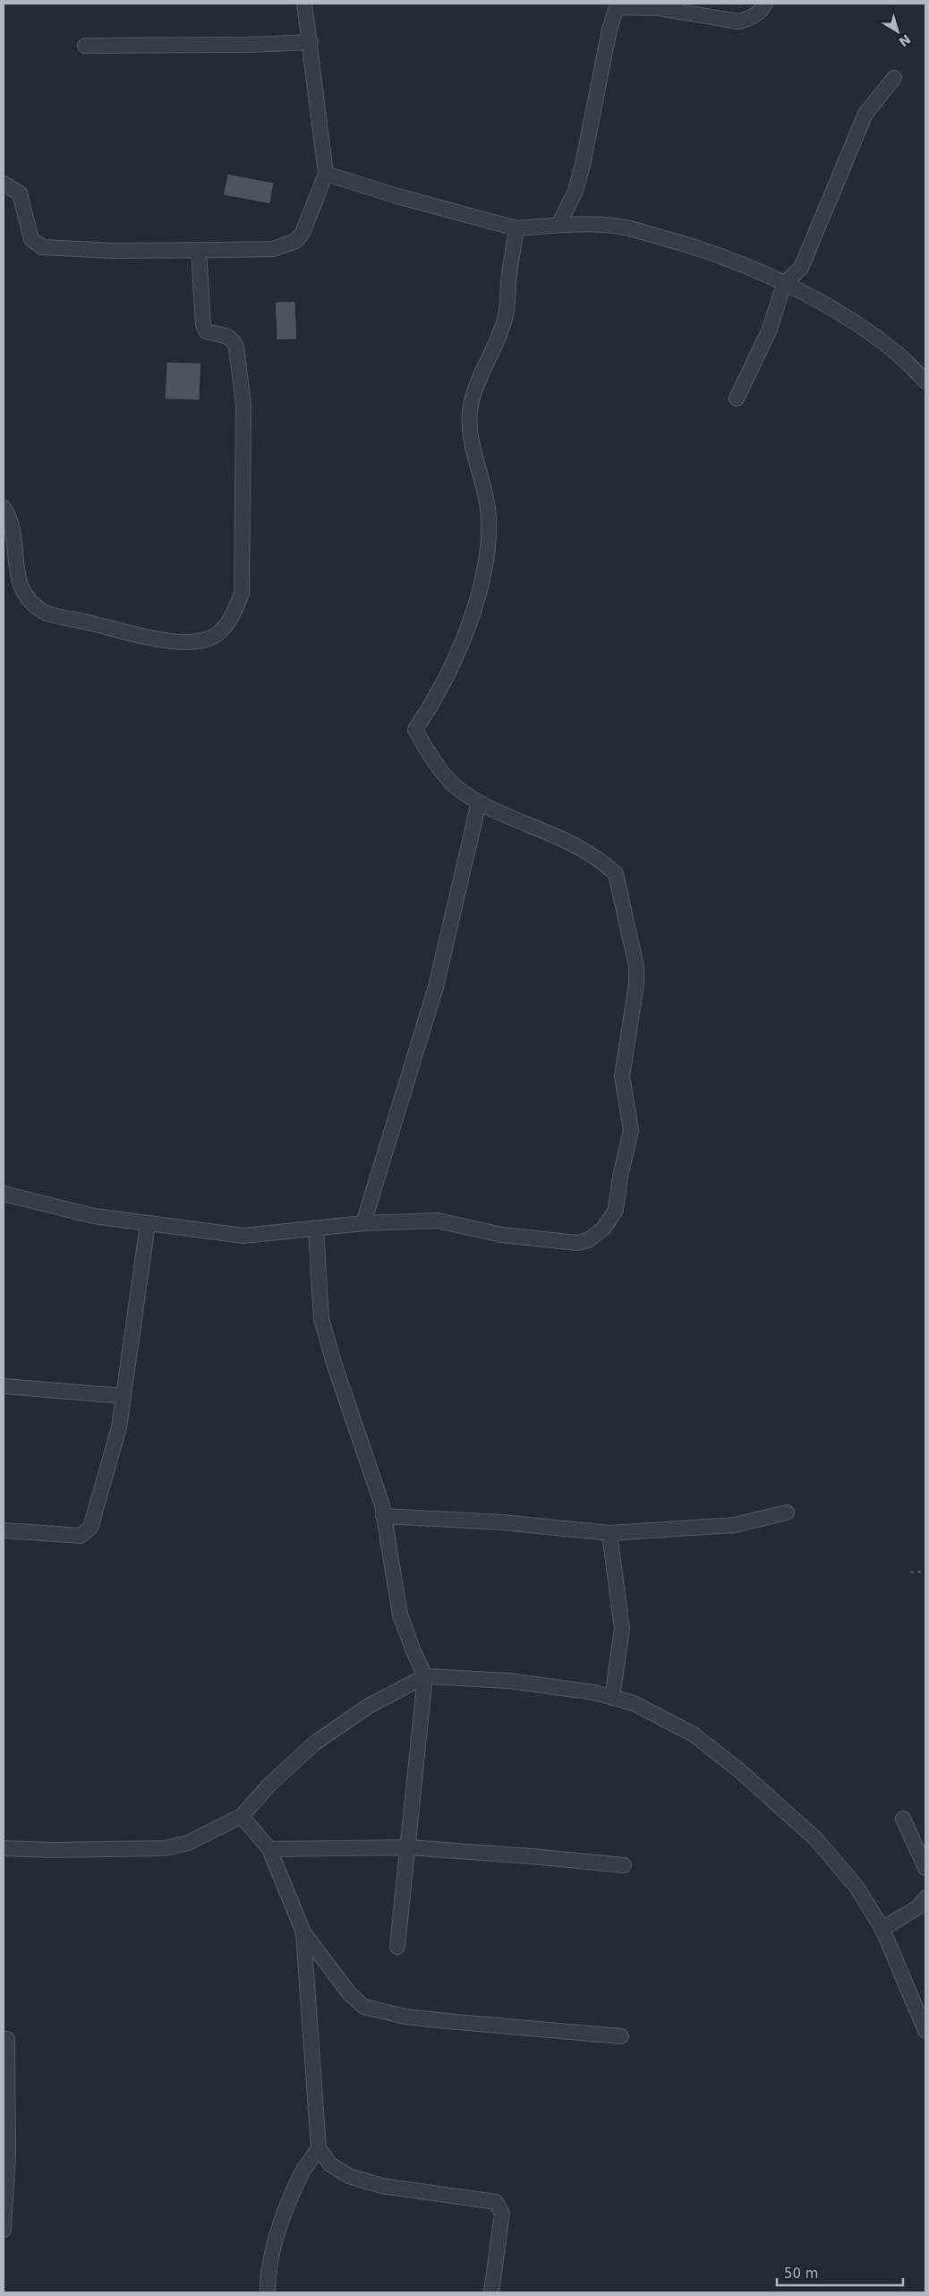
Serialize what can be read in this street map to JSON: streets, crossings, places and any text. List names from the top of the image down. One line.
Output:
{"scale_bar":"50 m","north":"bottom right"}
